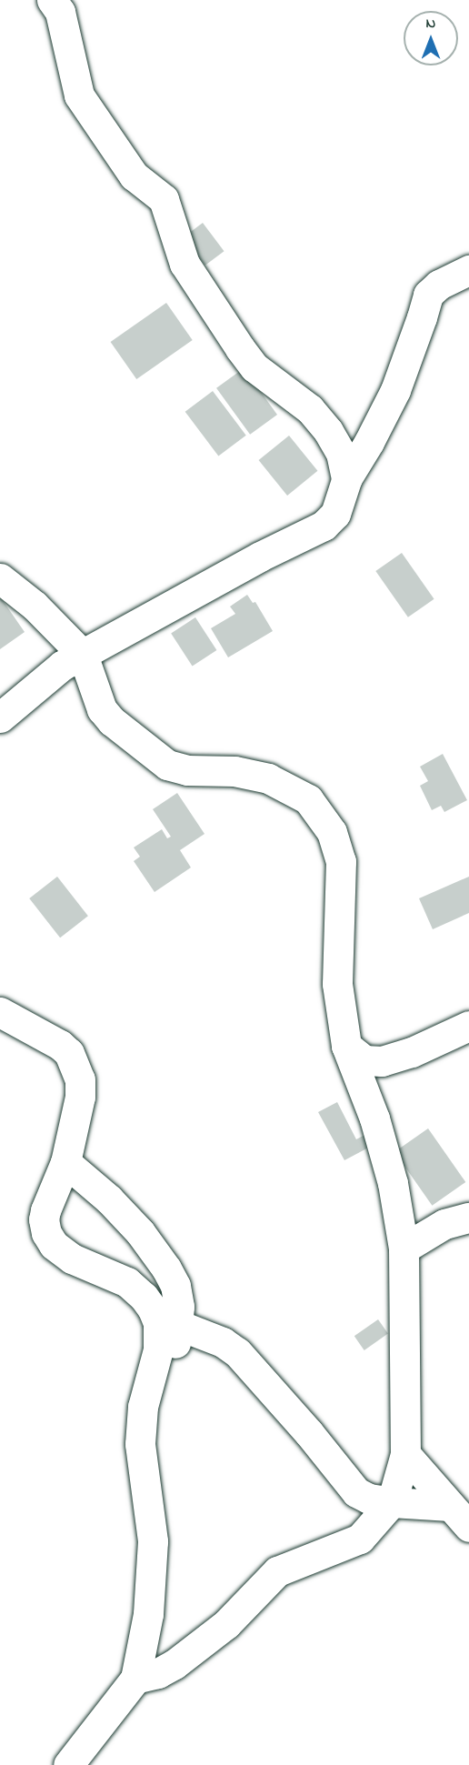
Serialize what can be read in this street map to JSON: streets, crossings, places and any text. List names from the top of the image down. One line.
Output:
{"north":"top"}
